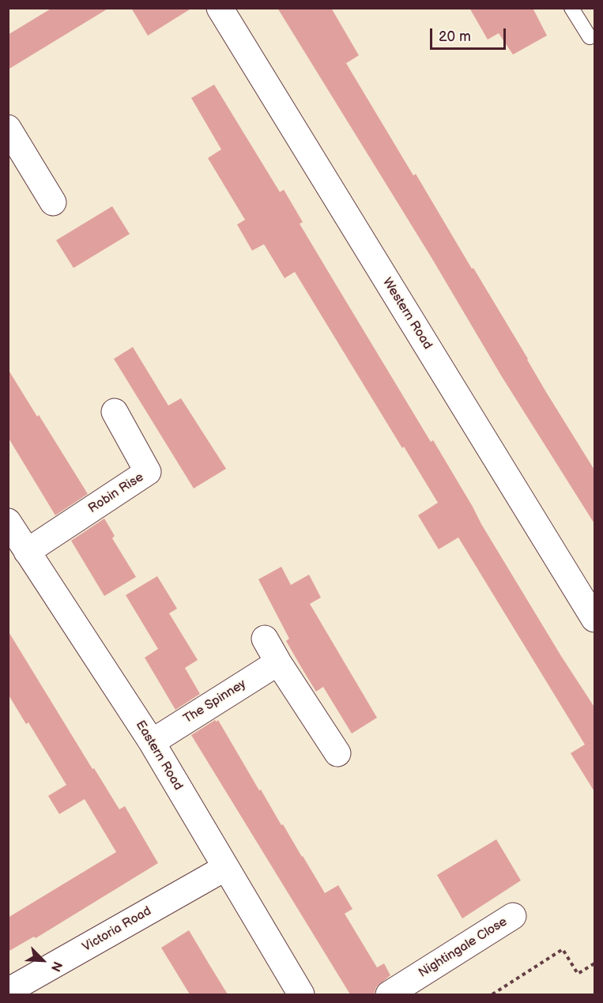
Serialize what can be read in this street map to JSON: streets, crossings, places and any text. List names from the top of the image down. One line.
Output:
{"streets":{"street":["Western Road","Robin Rise","The Spinney","Eastern Road","Victoria Road","Nightingale Close"]},"crossings":[["Robin Rise","Eastern Road"],["The Spinney","Eastern Road"],["Eastern Road","Victoria Road"]],"scale_bar":"20 m","north":"bottom right"}
